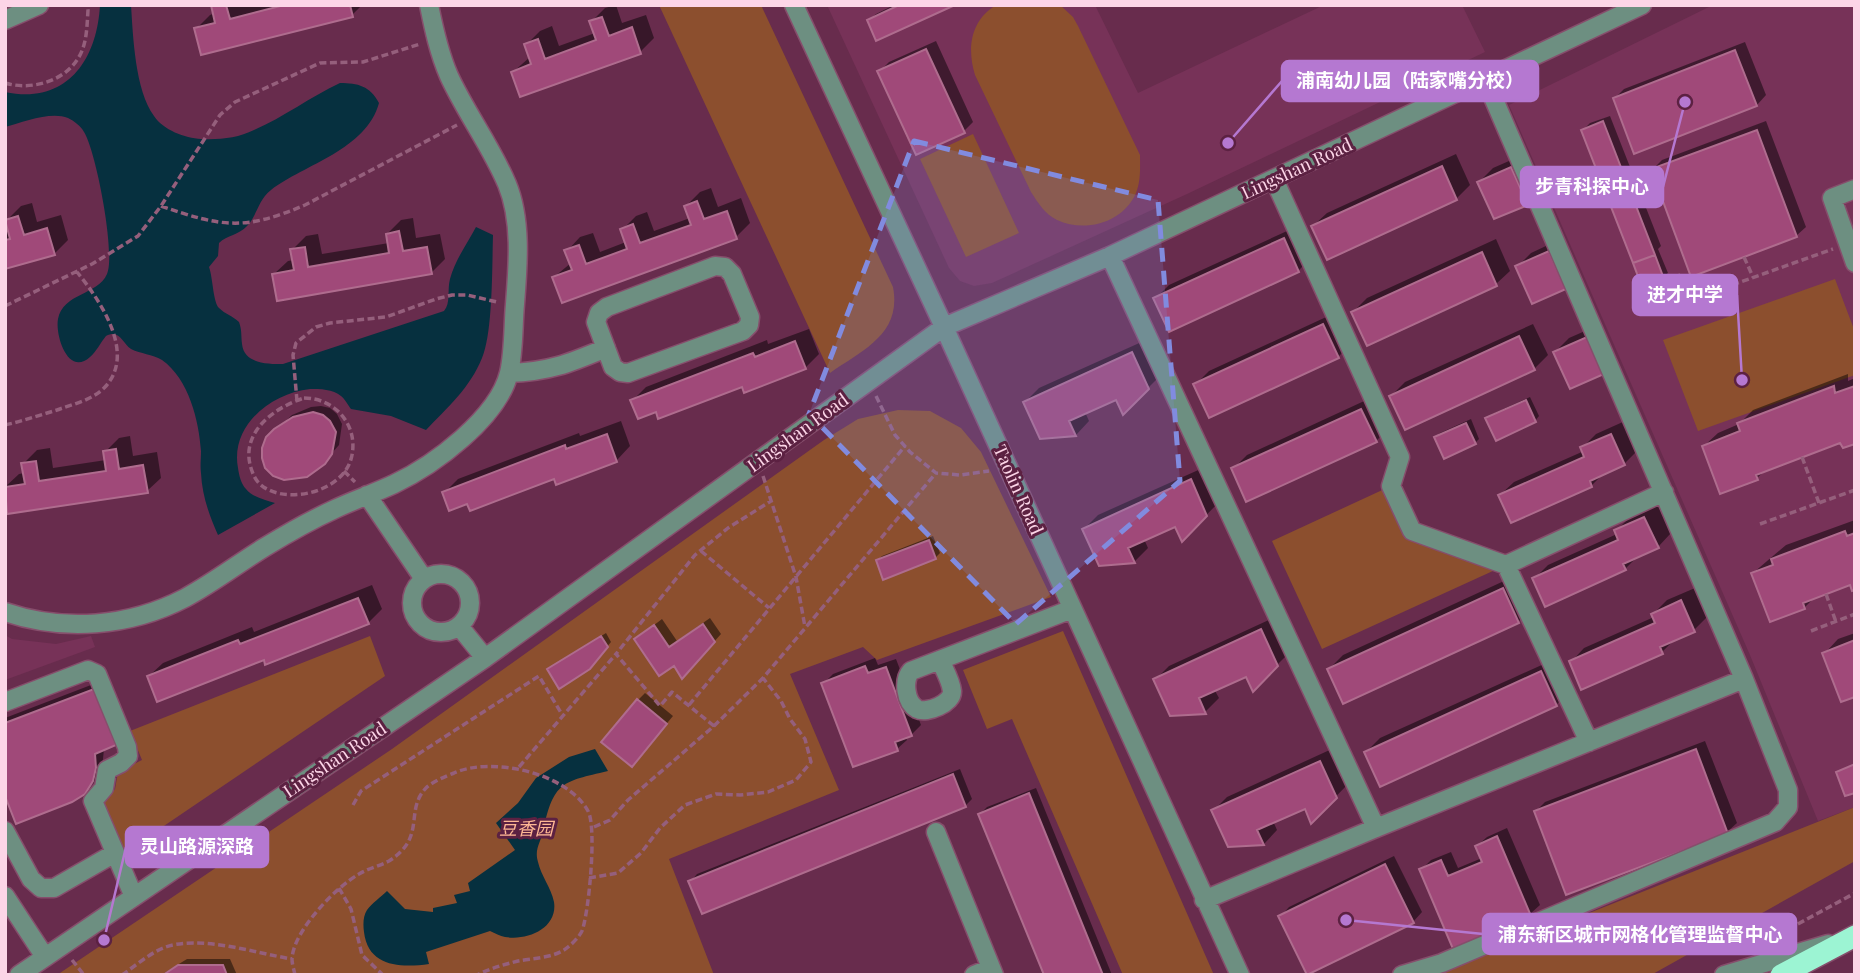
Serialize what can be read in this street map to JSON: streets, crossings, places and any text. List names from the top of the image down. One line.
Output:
{"streets":{"street":["Lingshan Road","Taolin Road"]},"crossings":[["Lingshan Road","Taolin Road"]],"parks":["豆香园"],"places":["步青科探中心","浦南幼儿园（陆家嘴分校）","进才中学","浦东新区城市网格化管理监督中心","灵山路源深路"]}
